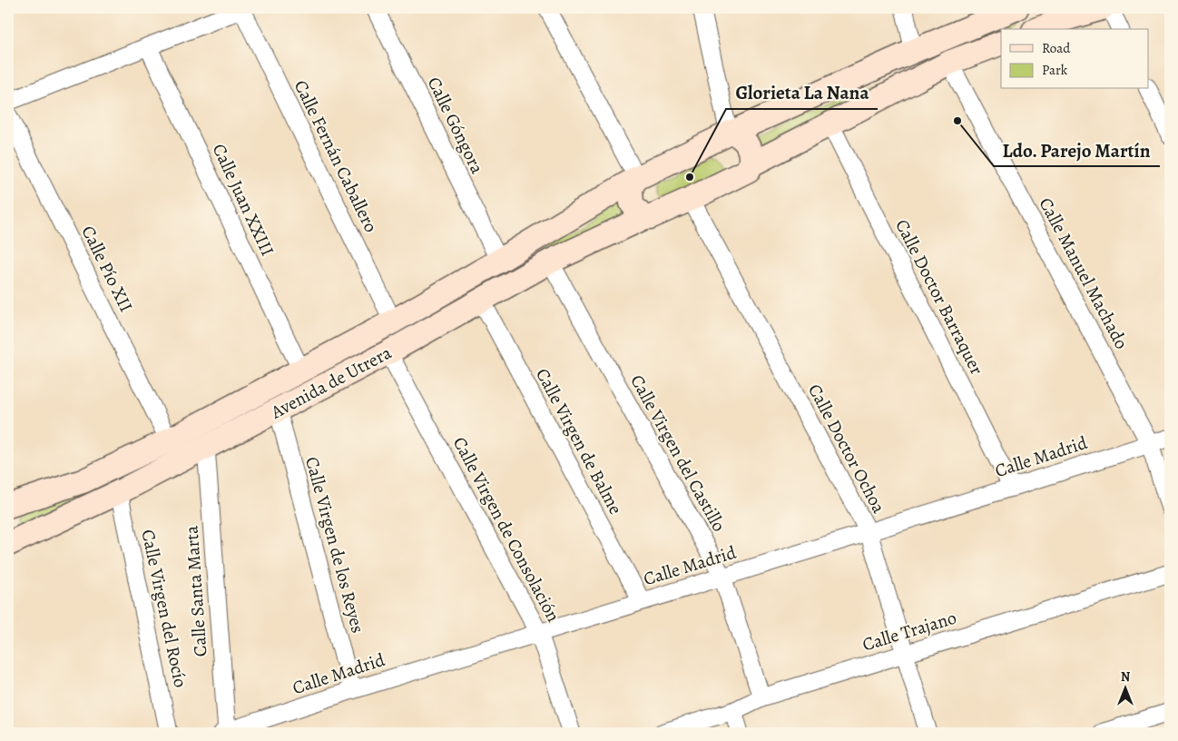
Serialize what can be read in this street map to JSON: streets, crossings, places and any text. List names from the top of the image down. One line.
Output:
{"streets":{"street":["Calle Góngora","Calle Fernán Caballero","Calle Juan XXIII","Calle Pío XII","Calle Manuel Machado","Calle Doctor Barraquer","Avenida de Utrera","Calle Virgen de Balme","Calle Doctor Ochoa","Calle Virgen del Castillo","Calle Madrid","Calle Virgen de Consolación","Calle Virgen de los Reyes","Calle Santa Marta","Calle Virgen del Rocío","Calle Trajano"]},"crossings":[["Calle Góngora","Avenida de Utrera"],["Calle Fernán Caballero","Avenida de Utrera"],["Calle Juan XXIII","Avenida de Utrera"],["Calle Pío XII","Avenida de Utrera"],["Calle Manuel Machado","Calle Madrid"],["Calle Doctor Barraquer","Calle Madrid"],["Avenida de Utrera","Calle Virgen de Balme"],["Avenida de Utrera","Calle Doctor Ochoa"],["Avenida de Utrera","Calle Virgen del Castillo"],["Avenida de Utrera","Calle Virgen de Consolación"],["Avenida de Utrera","Calle Virgen de los Reyes"],["Avenida de Utrera","Calle Santa Marta"],["Avenida de Utrera","Calle Virgen del Rocío"],["Calle Virgen de Balme","Calle Madrid"],["Calle Doctor Ochoa","Calle Madrid"],["Calle Doctor Ochoa","Calle Trajano"],["Calle Virgen del Castillo","Calle Madrid"],["Calle Virgen del Castillo","Calle Trajano"],["Calle Madrid","Calle Virgen de Consolación"],["Calle Madrid","Calle Virgen de los Reyes"],["Calle Madrid","Calle Santa Marta"]],"places":["Ldo. Parejo Martín","Glorieta La Nana"],"legend":["Road","Park"],"north":"top"}
